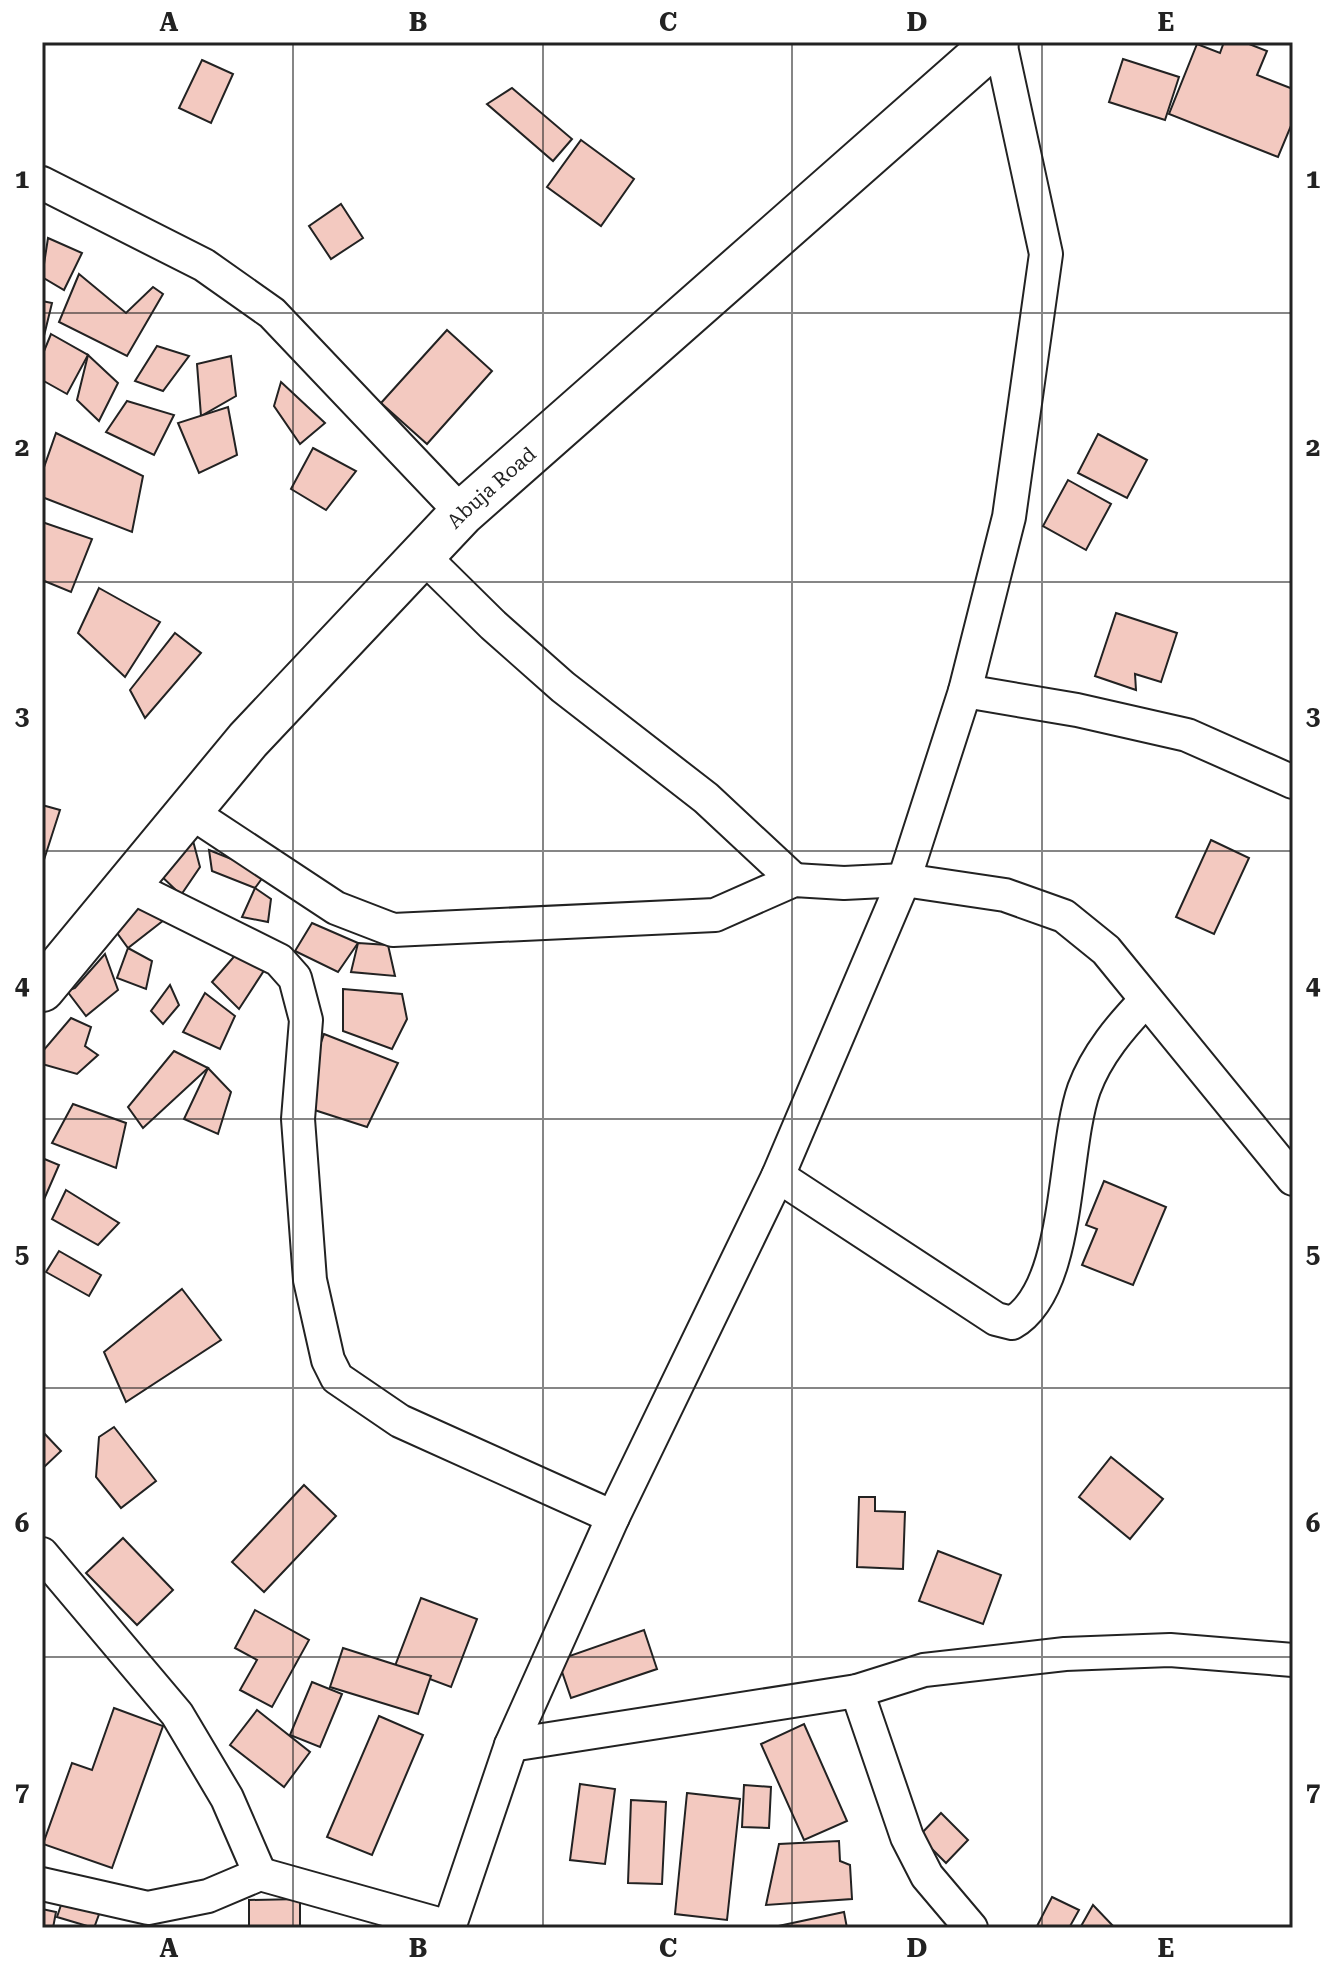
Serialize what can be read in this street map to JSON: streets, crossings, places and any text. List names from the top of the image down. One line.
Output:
{"streets":{"main road":["Abuja Road"]},"grid":{"columns":["A","B","C","D","E"],"rows":["1","2","3","4","5","6","7"]}}
